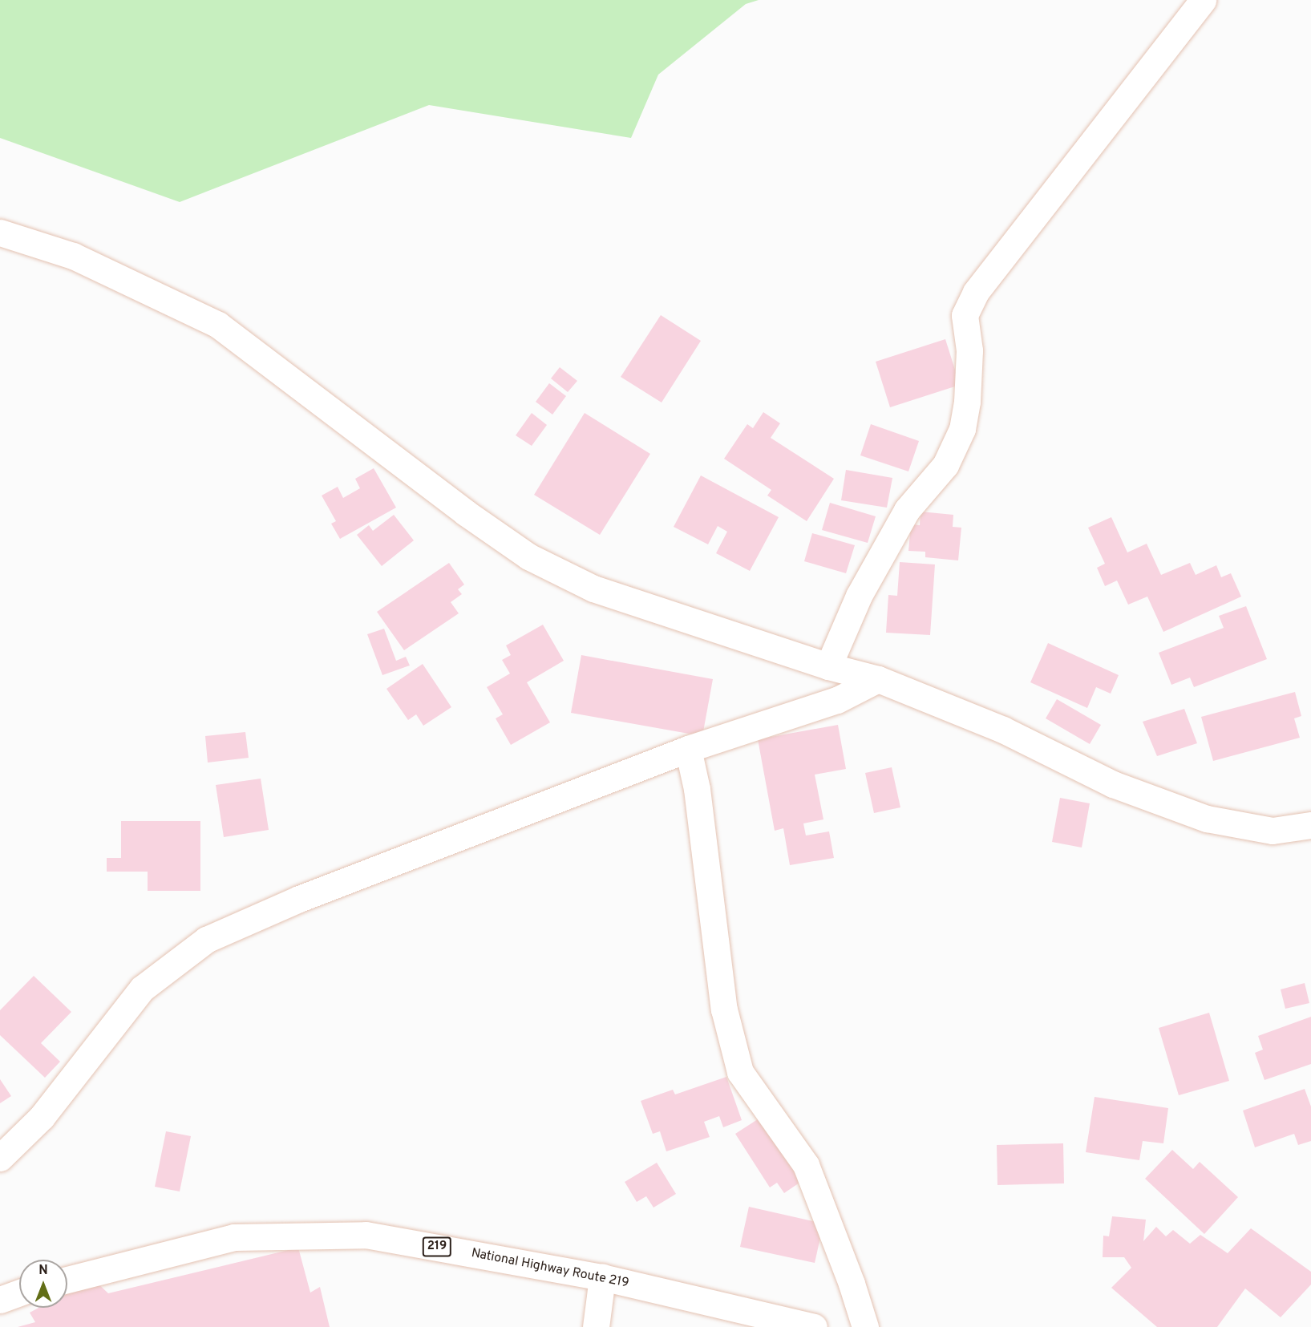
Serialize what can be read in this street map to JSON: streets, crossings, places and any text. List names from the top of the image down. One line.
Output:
{"streets":{"main road":["219","National Highway Route 219"]},"north":"top"}
